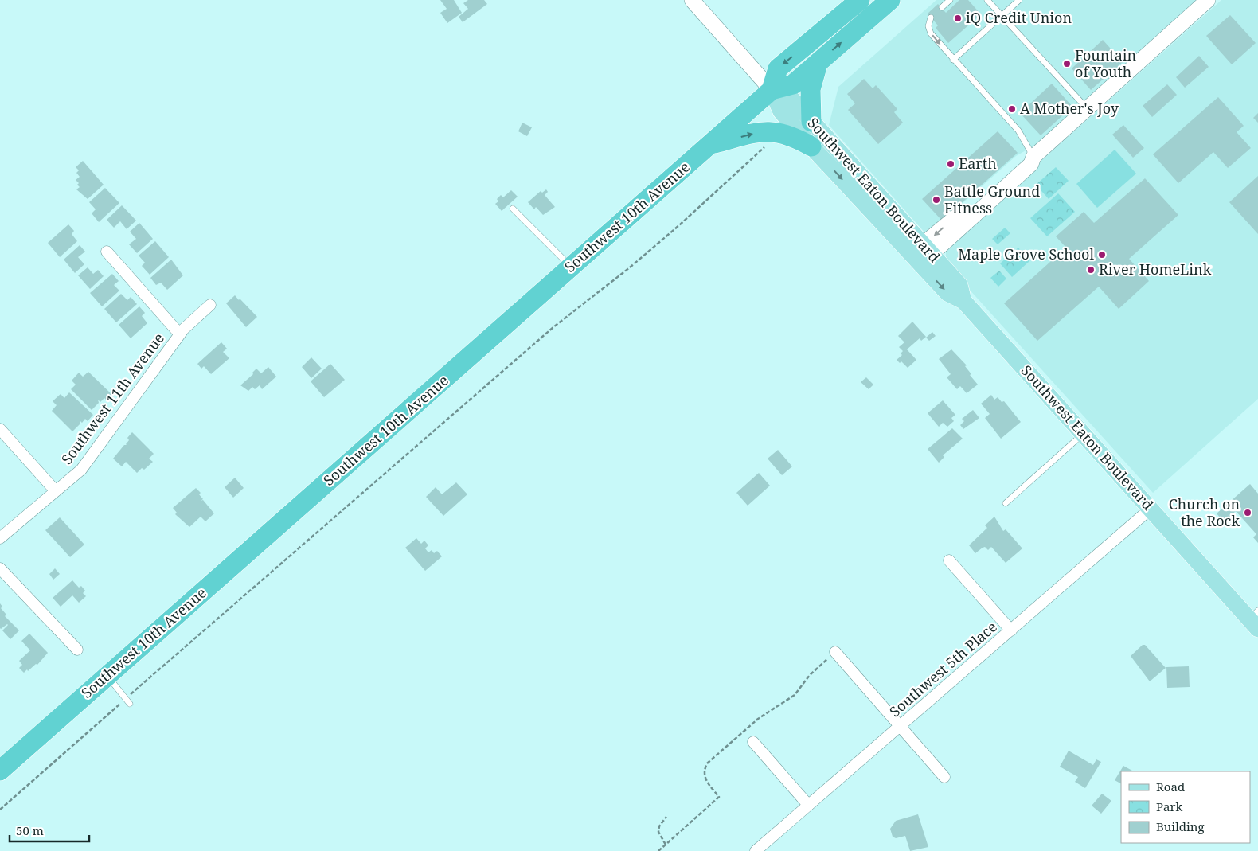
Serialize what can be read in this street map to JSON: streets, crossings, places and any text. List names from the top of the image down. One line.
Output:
{"streets":{"highway":["Southwest 10th Avenue"],"main road":["Southwest Eaton Boulevard"],"street":["Southwest 11th Avenue","Southwest 5th Place"]},"crossings":[["Southwest Eaton Boulevard","Southwest 10th Avenue"],["Southwest Eaton Boulevard","Southwest 5th Place"]],"places":["iQ Credit Union","Fountain of Youth","A Mother's Joy","Earth","Battle Ground Fitness","Maple Grove School","River HomeLink","Church on the Rock"],"legend":["Road","Park","Building"],"scale_bar":"50 m"}
